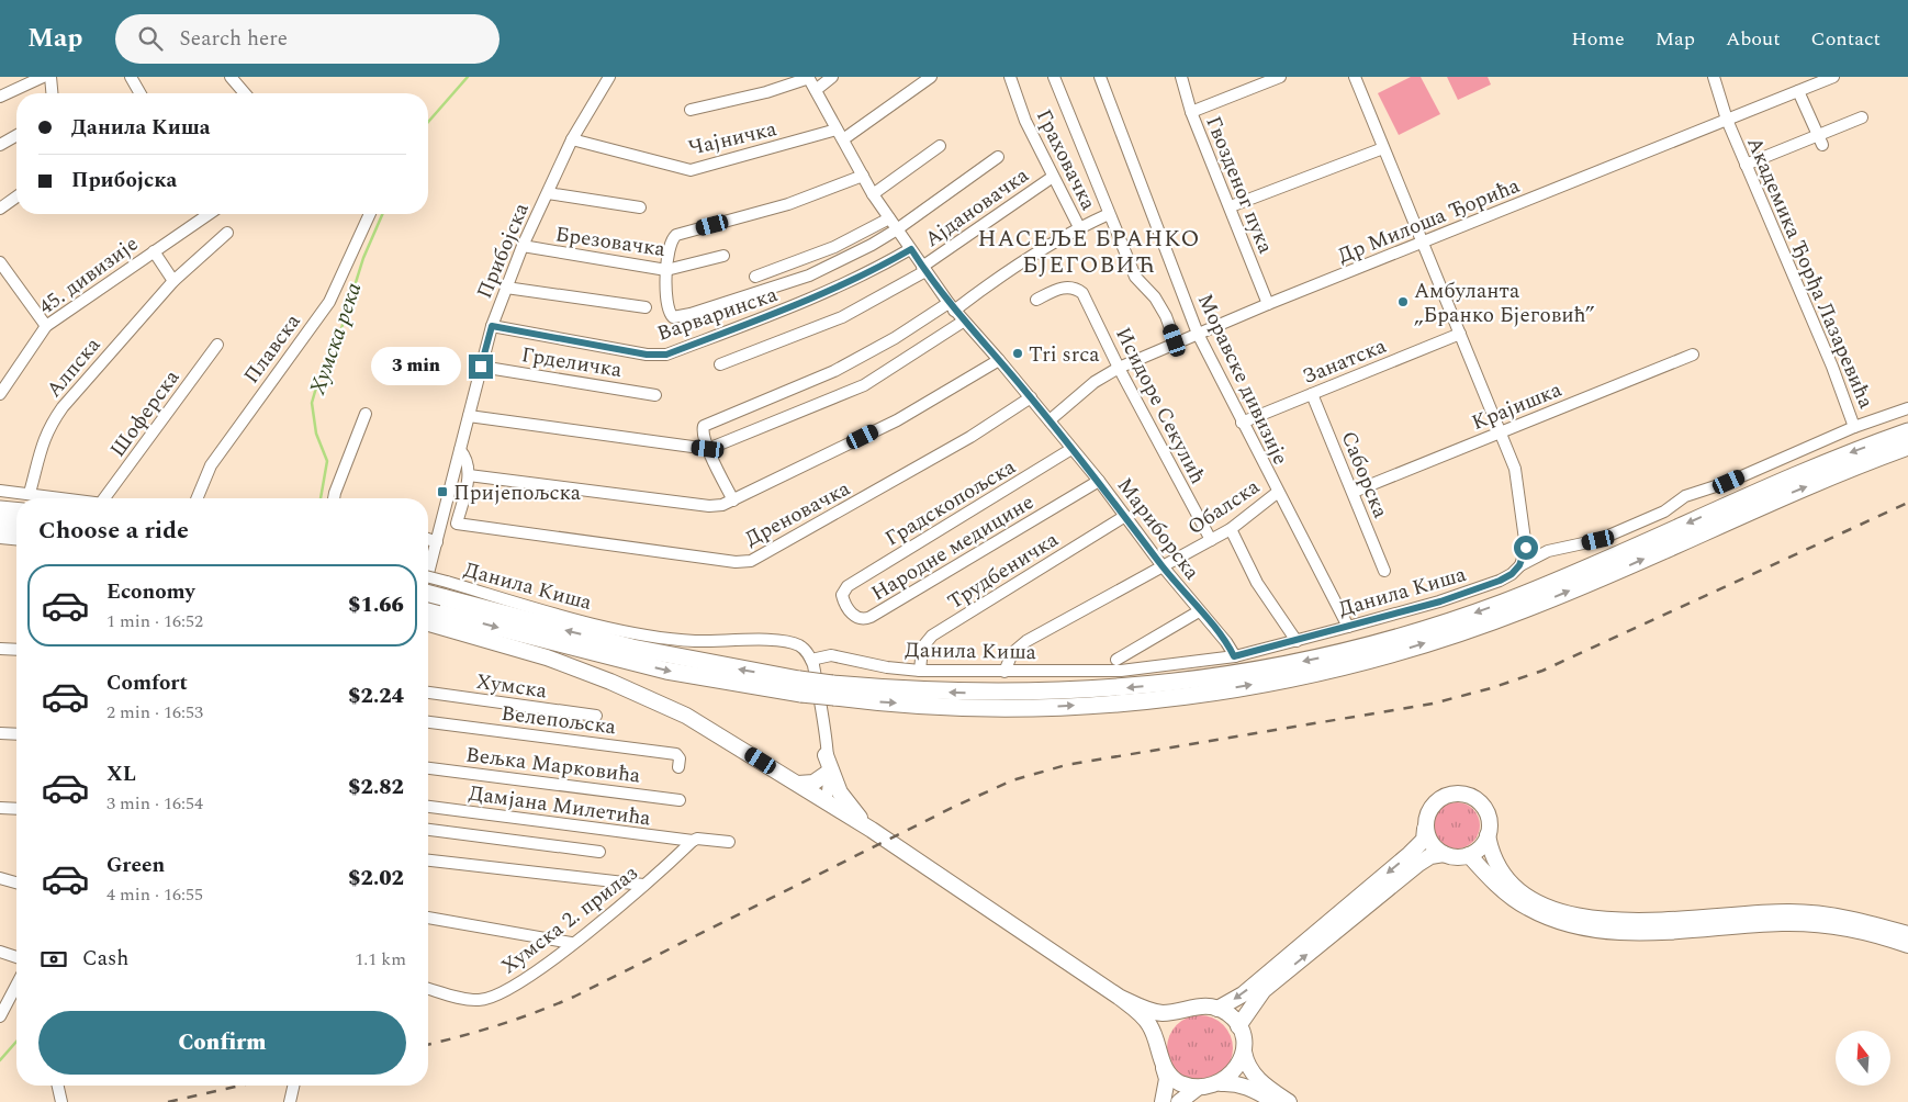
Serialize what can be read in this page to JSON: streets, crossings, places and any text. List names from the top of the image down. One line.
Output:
{"streets":{"street":["Чајничка","Граховачка","Гвозденог пука","Ајдановачка","Др Милоша Ђорића","Брезовачка","Прибојска","Академика Ђорђа Лазаревића","45. дивизије","Варваринска","Плавска","Занатска","Грделичка","Алпска","Моравске дивизије","Исидоре Секулић","Крајишка","Шоферска","Саборска","Градскопољска","Обалска","Дреновачка","Мариборска","Народне медицине","Трудбеничка","Данила Киша","Хумска","Велепољска","Вељка Марковића","Дамјана Милетића","Хумска 2. прилаз"]},"crossings":[["Чајничка","Прибојска"],["Чајничка","Мариборска"],["Граховачка","Ајдановачка"],["Гвозденог пука","Др Милоша Ђорића"],["Ајдановачка","Мариборска"],["Др Милоша Ђорића","Академика Ђорђа Лазаревића"],["Др Милоша Ђорића","Моравске дивизије"],["Др Милоша Ђорића","Исидоре Секулић"],["Др Милоша Ђорића","Мариборска"],["Брезовачка","Прибојска"],["Прибојска","Варваринска"],["Прибојска","Грделичка"],["Академика Ђорђа Лазаревића","Данила Киша"],["Варваринска","Мариборска"],["Занатска","Моравске дивизије"],["Занатска","Саборска"],["Моравске дивизије","Обалска"],["Моравске дивизије","Данила Киша"],["Исидоре Секулић","Обалска"],["Крајишка","Саборска"],["Градскопољска","Мариборска"],["Градскопољска","Народне медицине"],["Обалска","Мариборска"],["Обалска","Данила Киша"],["Дреновачка","Мариборска"],["Мариборска","Народне медицине"],["Мариборска","Трудбеничка"],["Мариборска","Данила Киша"],["Трудбеничка","Данила Киша"],["Дамјана Милетића","Хумска 2. прилаз"]],"districts":["НАСЕЉЕ БРАНКО БЈЕГОВИЋ"],"water":["Хумска река"],"places":{"other":["Амбуланта „Бранко Бјеговић”","Tri srca"],"transit":["Пријепољска"]},"north":"top","page":{"header":"Map","search":"Search here","nav":["Home","Map","About","Contact"],"banner":["Данила Киша","Прибојска"],"bubble":"3 min","heading":"Choose a ride","list":[{"name":"Economy","note":"1 min · 16:52","value":"$1.66"},{"name":"Comfort","note":"2 min · 16:53","value":"$2.24"},{"name":"XL","note":"3 min · 16:54","value":"$2.82"},{"name":"Green","note":"4 min · 16:55","value":"$2.02"}],"pay":["Cash","1.1 km"],"buttons":"Confirm"}}
